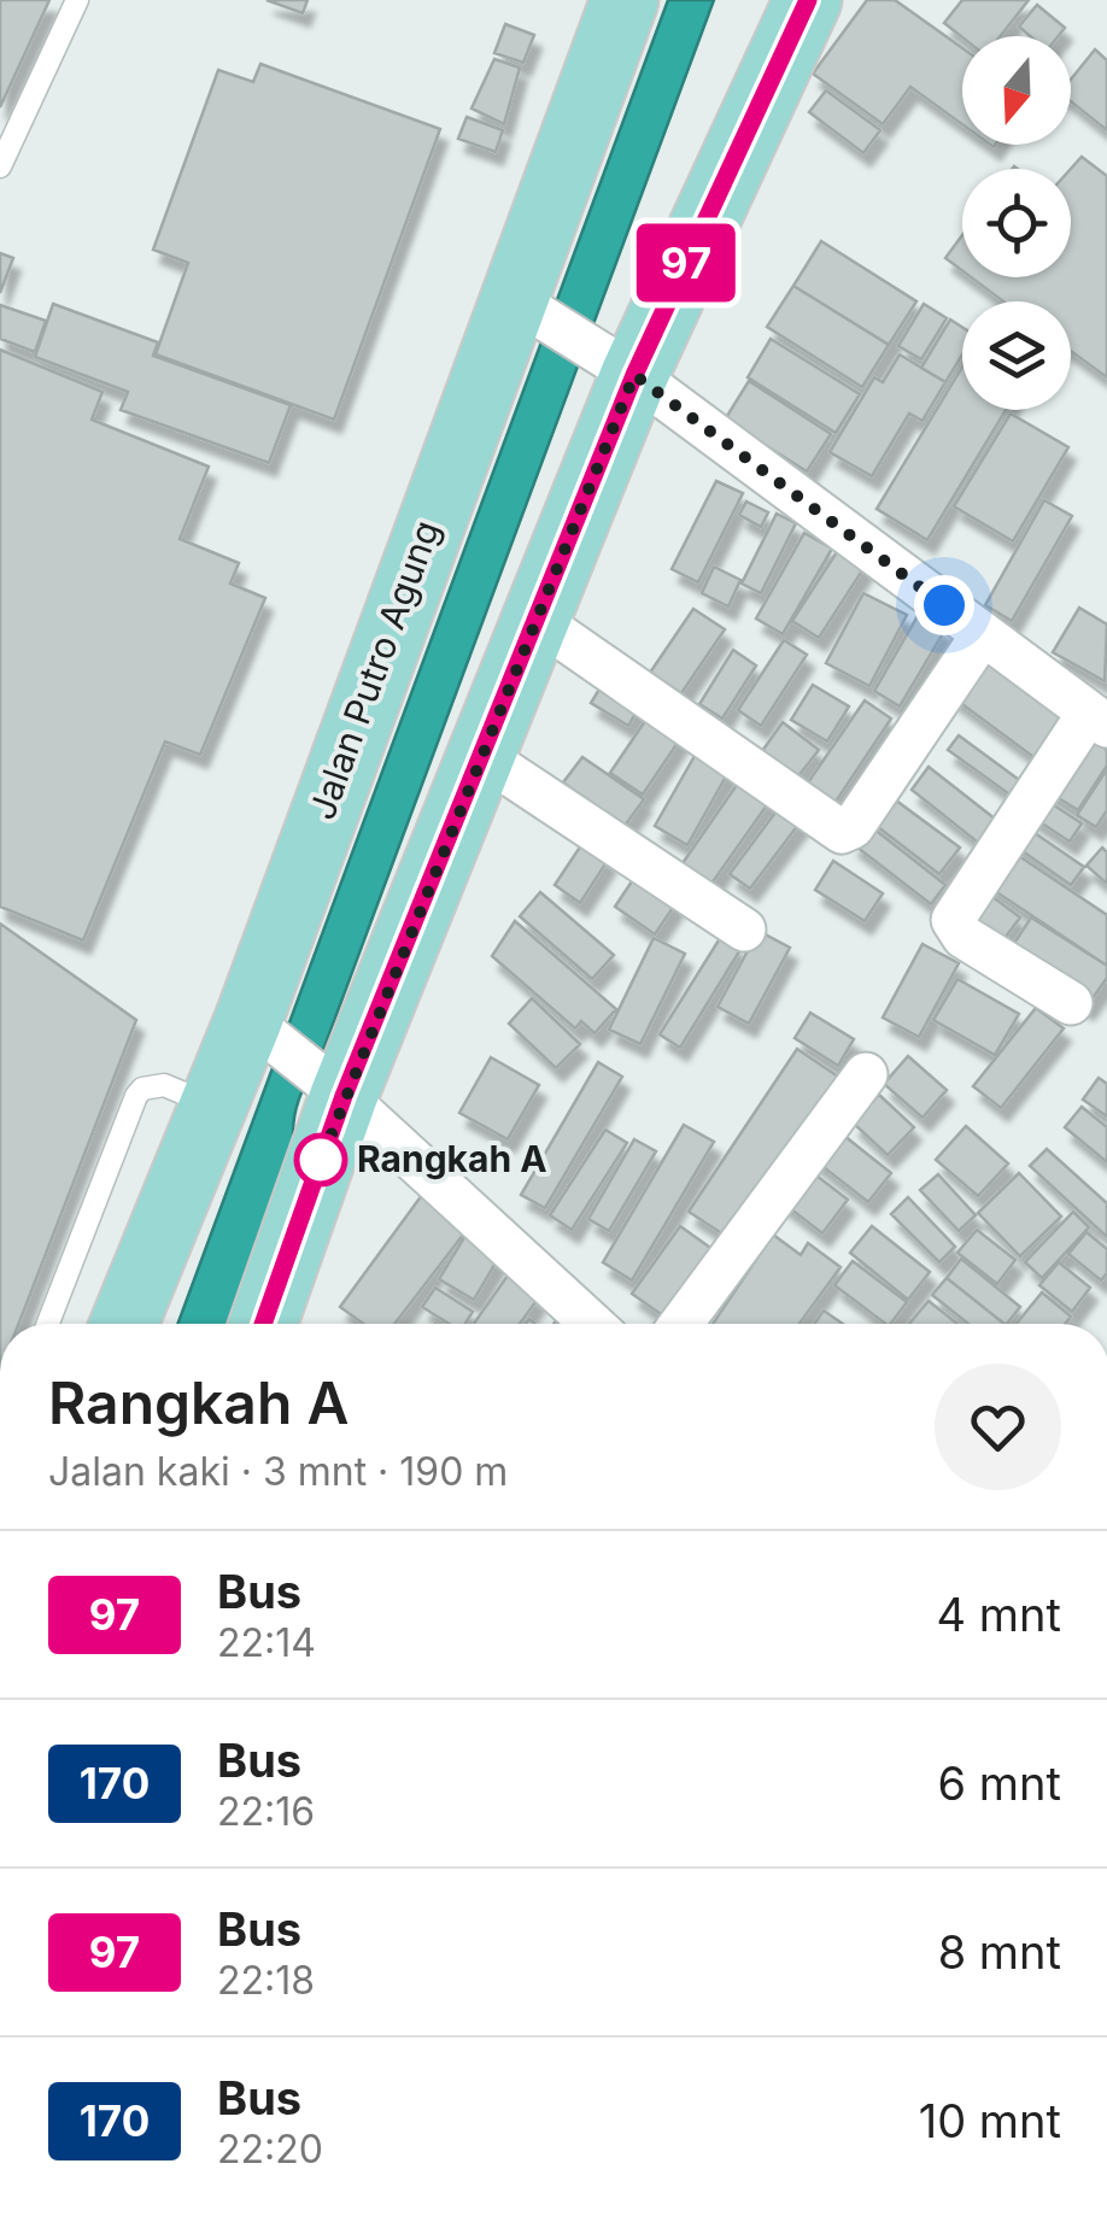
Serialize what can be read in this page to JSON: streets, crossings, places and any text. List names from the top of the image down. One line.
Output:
{"streets":{"main road":["Jalan Putro Agung"]},"places":["Rangkah A"],"lines":["bus line 97"],"north":"bottom","page":{"on_map":"97","heading":["Rangkah A","Jalan kaki · 3 mnt · 190 m"],"list":[{"mark":"97","name":"Bus","note":"22:14","value":"4 mnt"},{"mark":"170","name":"Bus","note":"22:16","value":"6 mnt"},{"mark":"97","name":"Bus","note":"22:18","value":"8 mnt"},{"mark":"170","name":"Bus","note":"22:20","value":"10 mnt"}]}}
